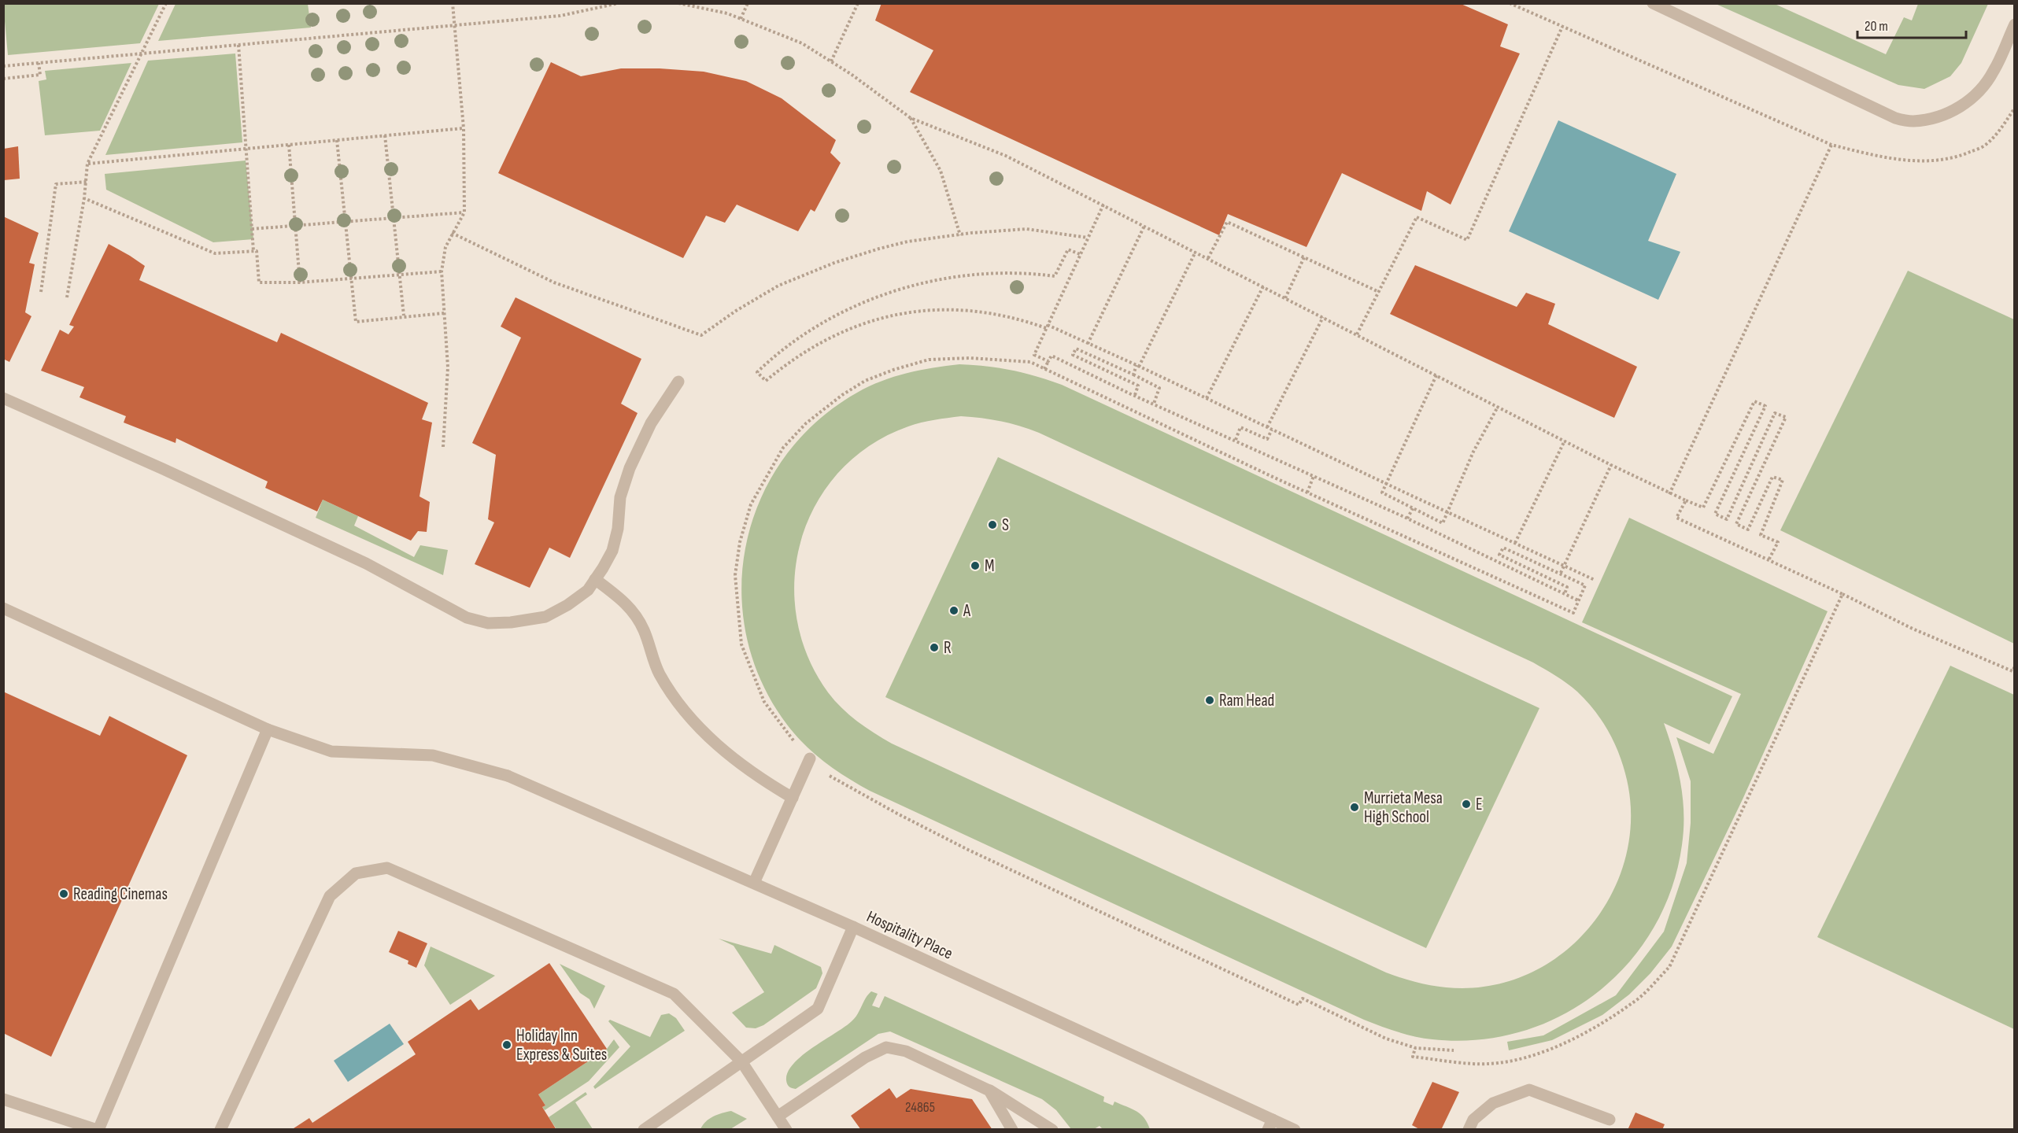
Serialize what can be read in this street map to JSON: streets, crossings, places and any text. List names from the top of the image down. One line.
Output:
{"streets":{"street":["Hospitality Place"]},"places":["S","M","A","R","Ram Head","E","Murrieta Mesa High School","Reading Cinemas","Holiday Inn Express & Suites"],"house_numbers":["24865"],"scale_bar":"20 m"}
